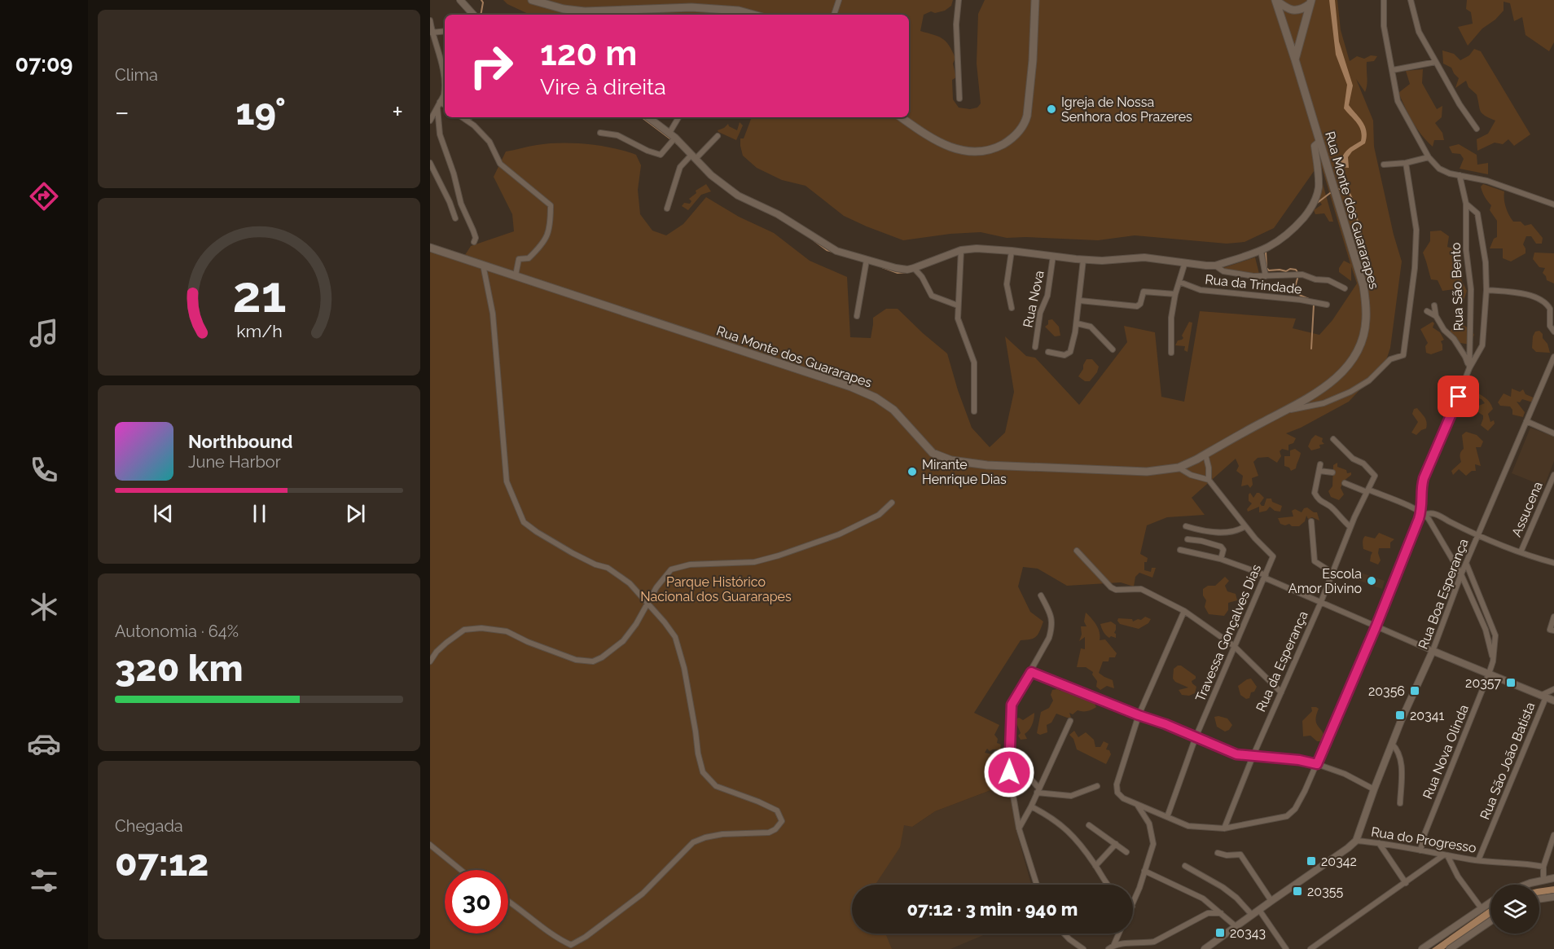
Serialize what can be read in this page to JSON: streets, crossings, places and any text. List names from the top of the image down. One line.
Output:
{"streets":{"main road":["Rua Monte dos Guararapes"],"street":["Rua da Trindade","Rua São Bento","Rua Nova","Assucena","Rua Boa Esperança","Travessa Gonçalves Dias","Rua da Esperança","Rua Nova Olinda","Rua São João Batista","Rua do Progresso"]},"crossings":[["Rua São Bento","Travessa Gonçalves Dias"],["Rua São Bento","Rua da Esperança"],["Rua Boa Esperança","Rua Nova Olinda"],["Rua Boa Esperança","Rua do Progresso"],["Rua Nova Olinda","Rua do Progresso"],["Rua São João Batista","Rua do Progresso"]],"parks":["Parque Histórico Nacional dos Guararapes"],"places":{"other":["Igreja de Nossa Senhora dos Prazeres","Mirante Henrique Dias","Escola Amor Divino"],"transit":["20357","20356","20341","20342","20355","20343"]},"page":{"tabs":"07:09","tile":["Clima",["Autonomia · 64%","320 km"],["Chegada","07:12"]],"turn":["120 m","Vire à direita"],"heat":["−","19°","+"],"song":["Northbound","June Harbor"],"limit":"30","trip":"07:12 · 3 min · 940 m","gauge":["21","km/h"]}}
